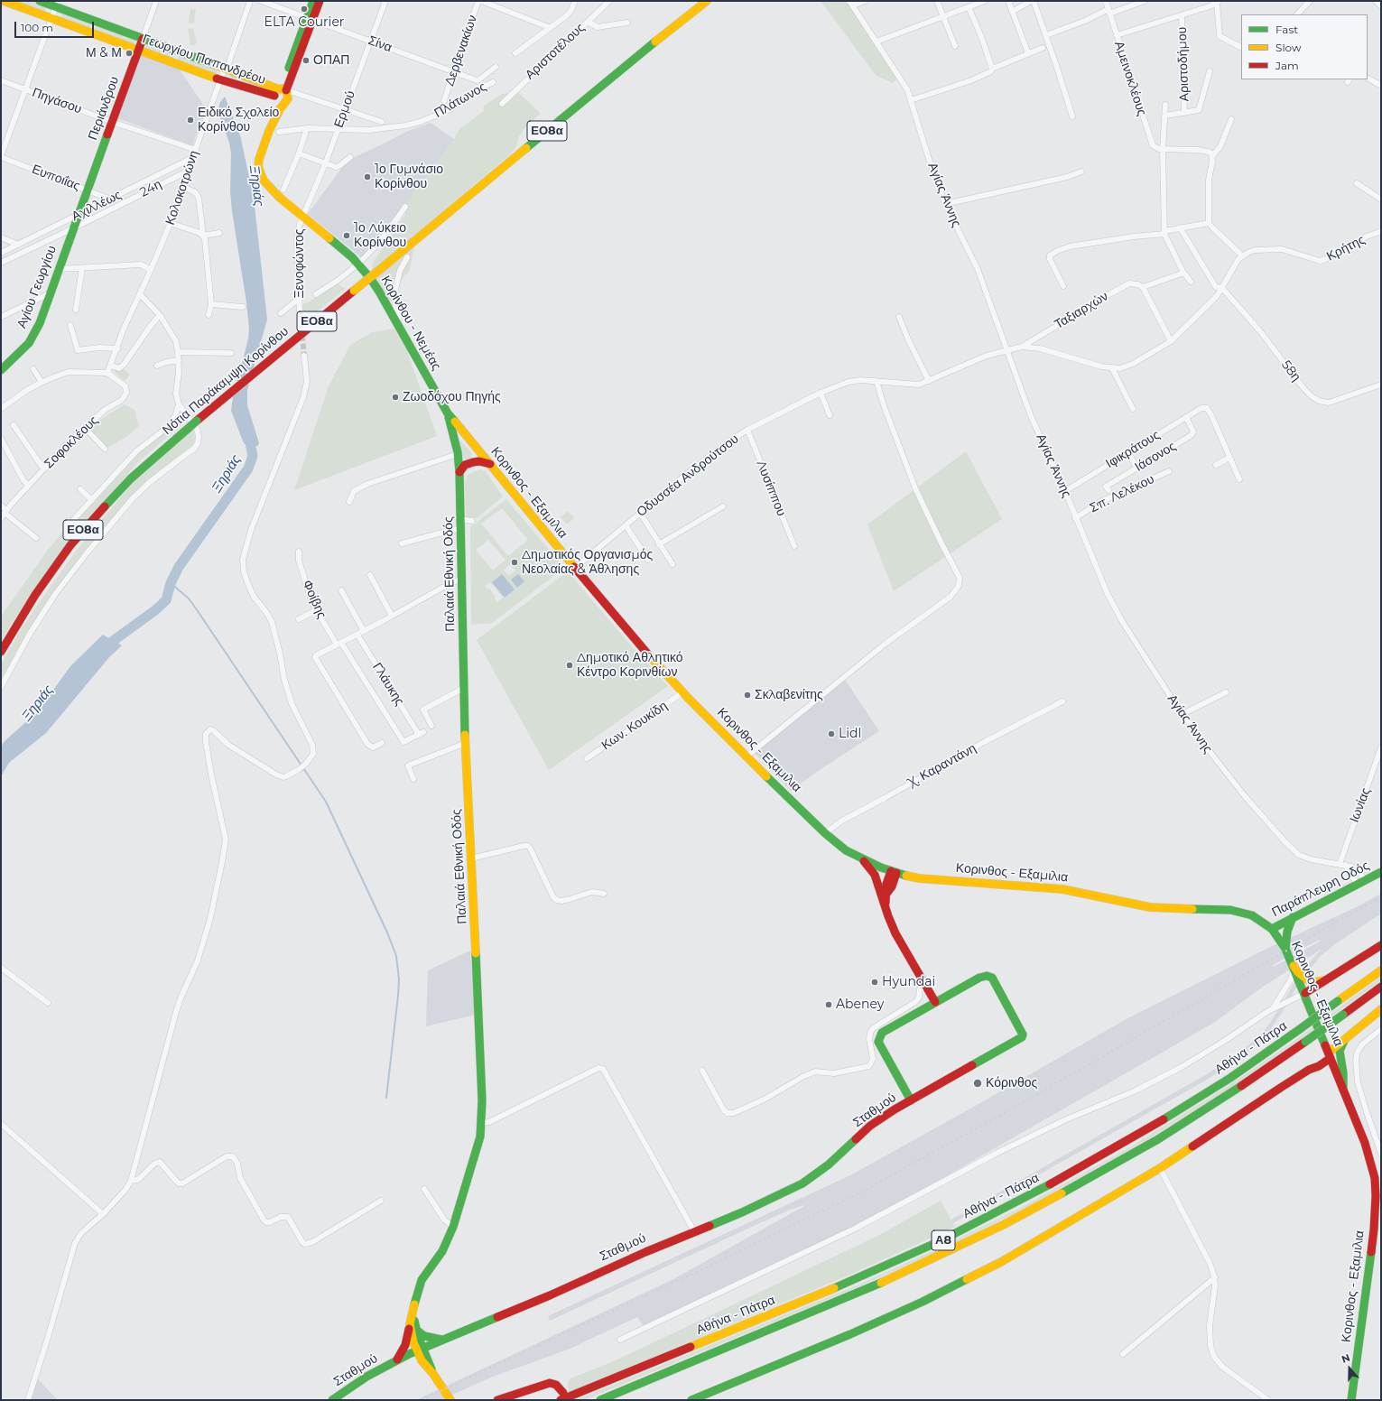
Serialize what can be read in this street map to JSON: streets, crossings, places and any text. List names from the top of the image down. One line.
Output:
{"streets":{"main road":["Γεωργίου Παπανδρέου","Περιάνδρου","ΕΟ8α","Αγίου Γεωργίου","Κορίνθου - Νεμέας","Νότια Παράκαμψη Κορίνθου","Κορινθος - Εξαμιλια","Παλαιά Εθνική Οδός","Παράπλευρη Οδός","Αθήνα - Πάτρα","Σταθμού","Α8"],"street":["Σίνα","Δερβενακίων","Αριστοτέλους","Αριστοδήμου","Αμεινοκλέους","Πλάτωνος","Πηγάσου","Ερμού","Ευποιΐας","Κολοκοτρώνη","24η","Αγίας Άννης","Αχιλλέως","Κρήτης","Ξενοφώντος","Ταξιαρχών","58η","Σοφοκλέους","Ιφικράτους","Ιάσονος","Οδυσσέα Ανδρούτσου","Λυσίππου","Σπ. Λελέκου","Φοίβης","Γλάυκης","Κων. Κουκίδη","Χ. Καραντάνη","Ιωνίας"]},"crossings":[["Σίνα","Δερβενακίων"],["Σίνα","Ερμού"],["Σίνα","Κορίνθου - Νεμέας"],["Γεωργίου Παπανδρέου","Περιάνδρου"],["Γεωργίου Παπανδρέου","Ερμού"],["Γεωργίου Παπανδρέου","Κολοκοτρώνη"],["Γεωργίου Παπανδρέου","Κορίνθου - Νεμέας"],["Πλάτωνος","Ερμού"],["Πηγάσου","Περιάνδρου"],["Πηγάσου","Κολοκοτρώνη"],["Περιάνδρου","Ευποιΐας"],["Περιάνδρου","24η"],["Περιάνδρου","Αχιλλέως"],["Περιάνδρου","Αγίου Γεωργίου"],["Ερμού","Ξενοφώντος"],["Ερμού","Κορίνθου - Νεμέας"],["Ευποιΐας","Αχιλλέως"],["Κολοκοτρώνη","24η"],["Κολοκοτρώνη","Αχιλλέως"],["Κολοκοτρώνη","Σοφοκλέους"],["24η","Αχιλλέως"],["24η","Αγίου Γεωργίου"],["Αγίας Άννης","Ιφικράτους"],["Αγίας Άννης","Οδυσσέα Ανδρούτσου"],["Αγίας Άννης","Σπ. Λελέκου"],["Αγίας Άννης","Ιωνίας"],["Αγίας Άννης","Παράπλευρη Οδός"],["Αχιλλέως","Αγίου Γεωργίου"],["Ξενοφώντος","Κορίνθου - Νεμέας"],["Ταξιαρχών","Οδυσσέα Ανδρούτσου"],["Κορίνθου - Νεμέας","Κορινθος - Εξαμιλια"],["Κορίνθου - Νεμέας","Παλαιά Εθνική Οδός"],["58η","Οδυσσέα Ανδρούτσου"],["Ιφικράτους","Ιάσονος"],["Οδυσσέα Ανδρούτσου","Λυσίππου"],["Οδυσσέα Ανδρούτσου","Κορινθος - Εξαμιλια"],["Κορινθος - Εξαμιλια","Παλαιά Εθνική Οδός"],["Κορινθος - Εξαμιλια","Κων. Κουκίδη"],["Κορινθος - Εξαμιλια","Χ. Καραντάνη"],["Κορινθος - Εξαμιλια","Παράπλευρη Οδός"],["Παλαιά Εθνική Οδός","Σταθμού"],["Φοίβης","Γλάυκης"]],"water":["Ξηριάς"],"places":["ELTA Courier","Μ & Μ","ΟΠΑΠ","Ειδικό Σχολείο Κορίνθου","1ο Γυμνάσιο Κορίνθου","1ο Λύκειο Κορίνθου","Ζωοδόχου Πηγής","Δημοτικός Οργανισμός Νεολαίας & Άθλησης","Δημοτικό Αθλητικό Κέντρο Κορινθίων","Σκλαβενίτης","Lidl","Hyundai","Abeney","Κόρινθος"],"legend":["Fast","Slow","Jam"],"scale_bar":"100 m","north":"top"}
